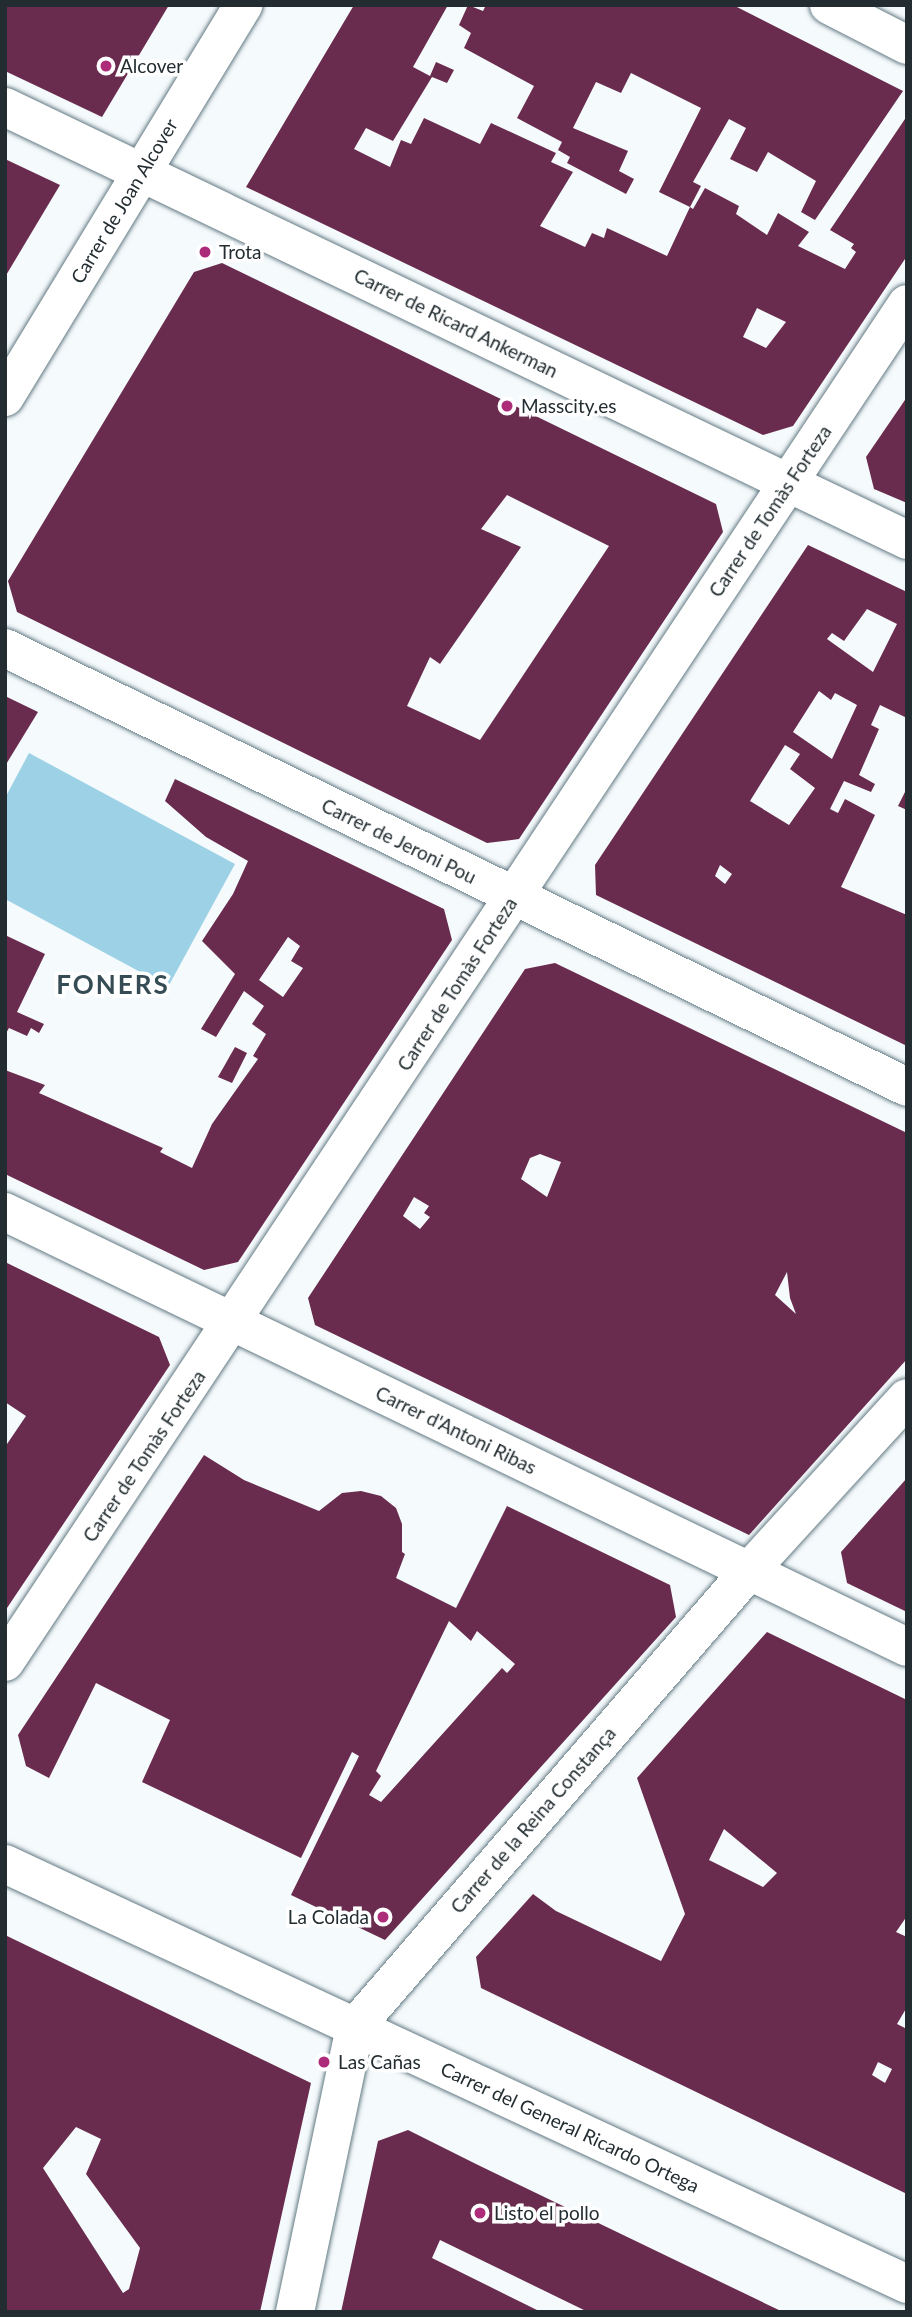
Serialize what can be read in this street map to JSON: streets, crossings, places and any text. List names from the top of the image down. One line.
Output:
{"streets":{"street":["Carrer de Joan Alcover","Carrer de Ricard Ankerman","Carrer de Tomàs Forteza","Carrer de Jeroni Pou","Carrer d'Antoni Ribas","Carrer de la Reina Constança","Carrer del General Ricardo Ortega"]},"crossings":[["Carrer de Joan Alcover","Carrer de Ricard Ankerman"],["Carrer de Ricard Ankerman","Carrer de Tomàs Forteza"],["Carrer de Tomàs Forteza","Carrer de Jeroni Pou"],["Carrer de Tomàs Forteza","Carrer d'Antoni Ribas"],["Carrer d'Antoni Ribas","Carrer de la Reina Constança"],["Carrer de la Reina Constança","Carrer del General Ricardo Ortega"]],"districts":["FONERS"],"places":["Alcover","Trota","Masscity.es","La Colada","Las Cañas","Listo el pollo"]}
